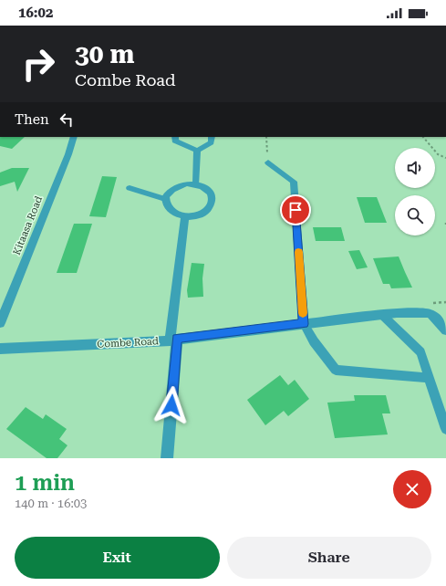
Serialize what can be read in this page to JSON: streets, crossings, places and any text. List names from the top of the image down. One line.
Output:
{"streets":{"street":["Kitaasa Road","Combe Road"]},"page":{"status":"16:02","turn":["30 m","Combe Road"],"then":"Then","heading":["1 min","140 m · 16:03"],"buttons":["Exit","Share"]}}
